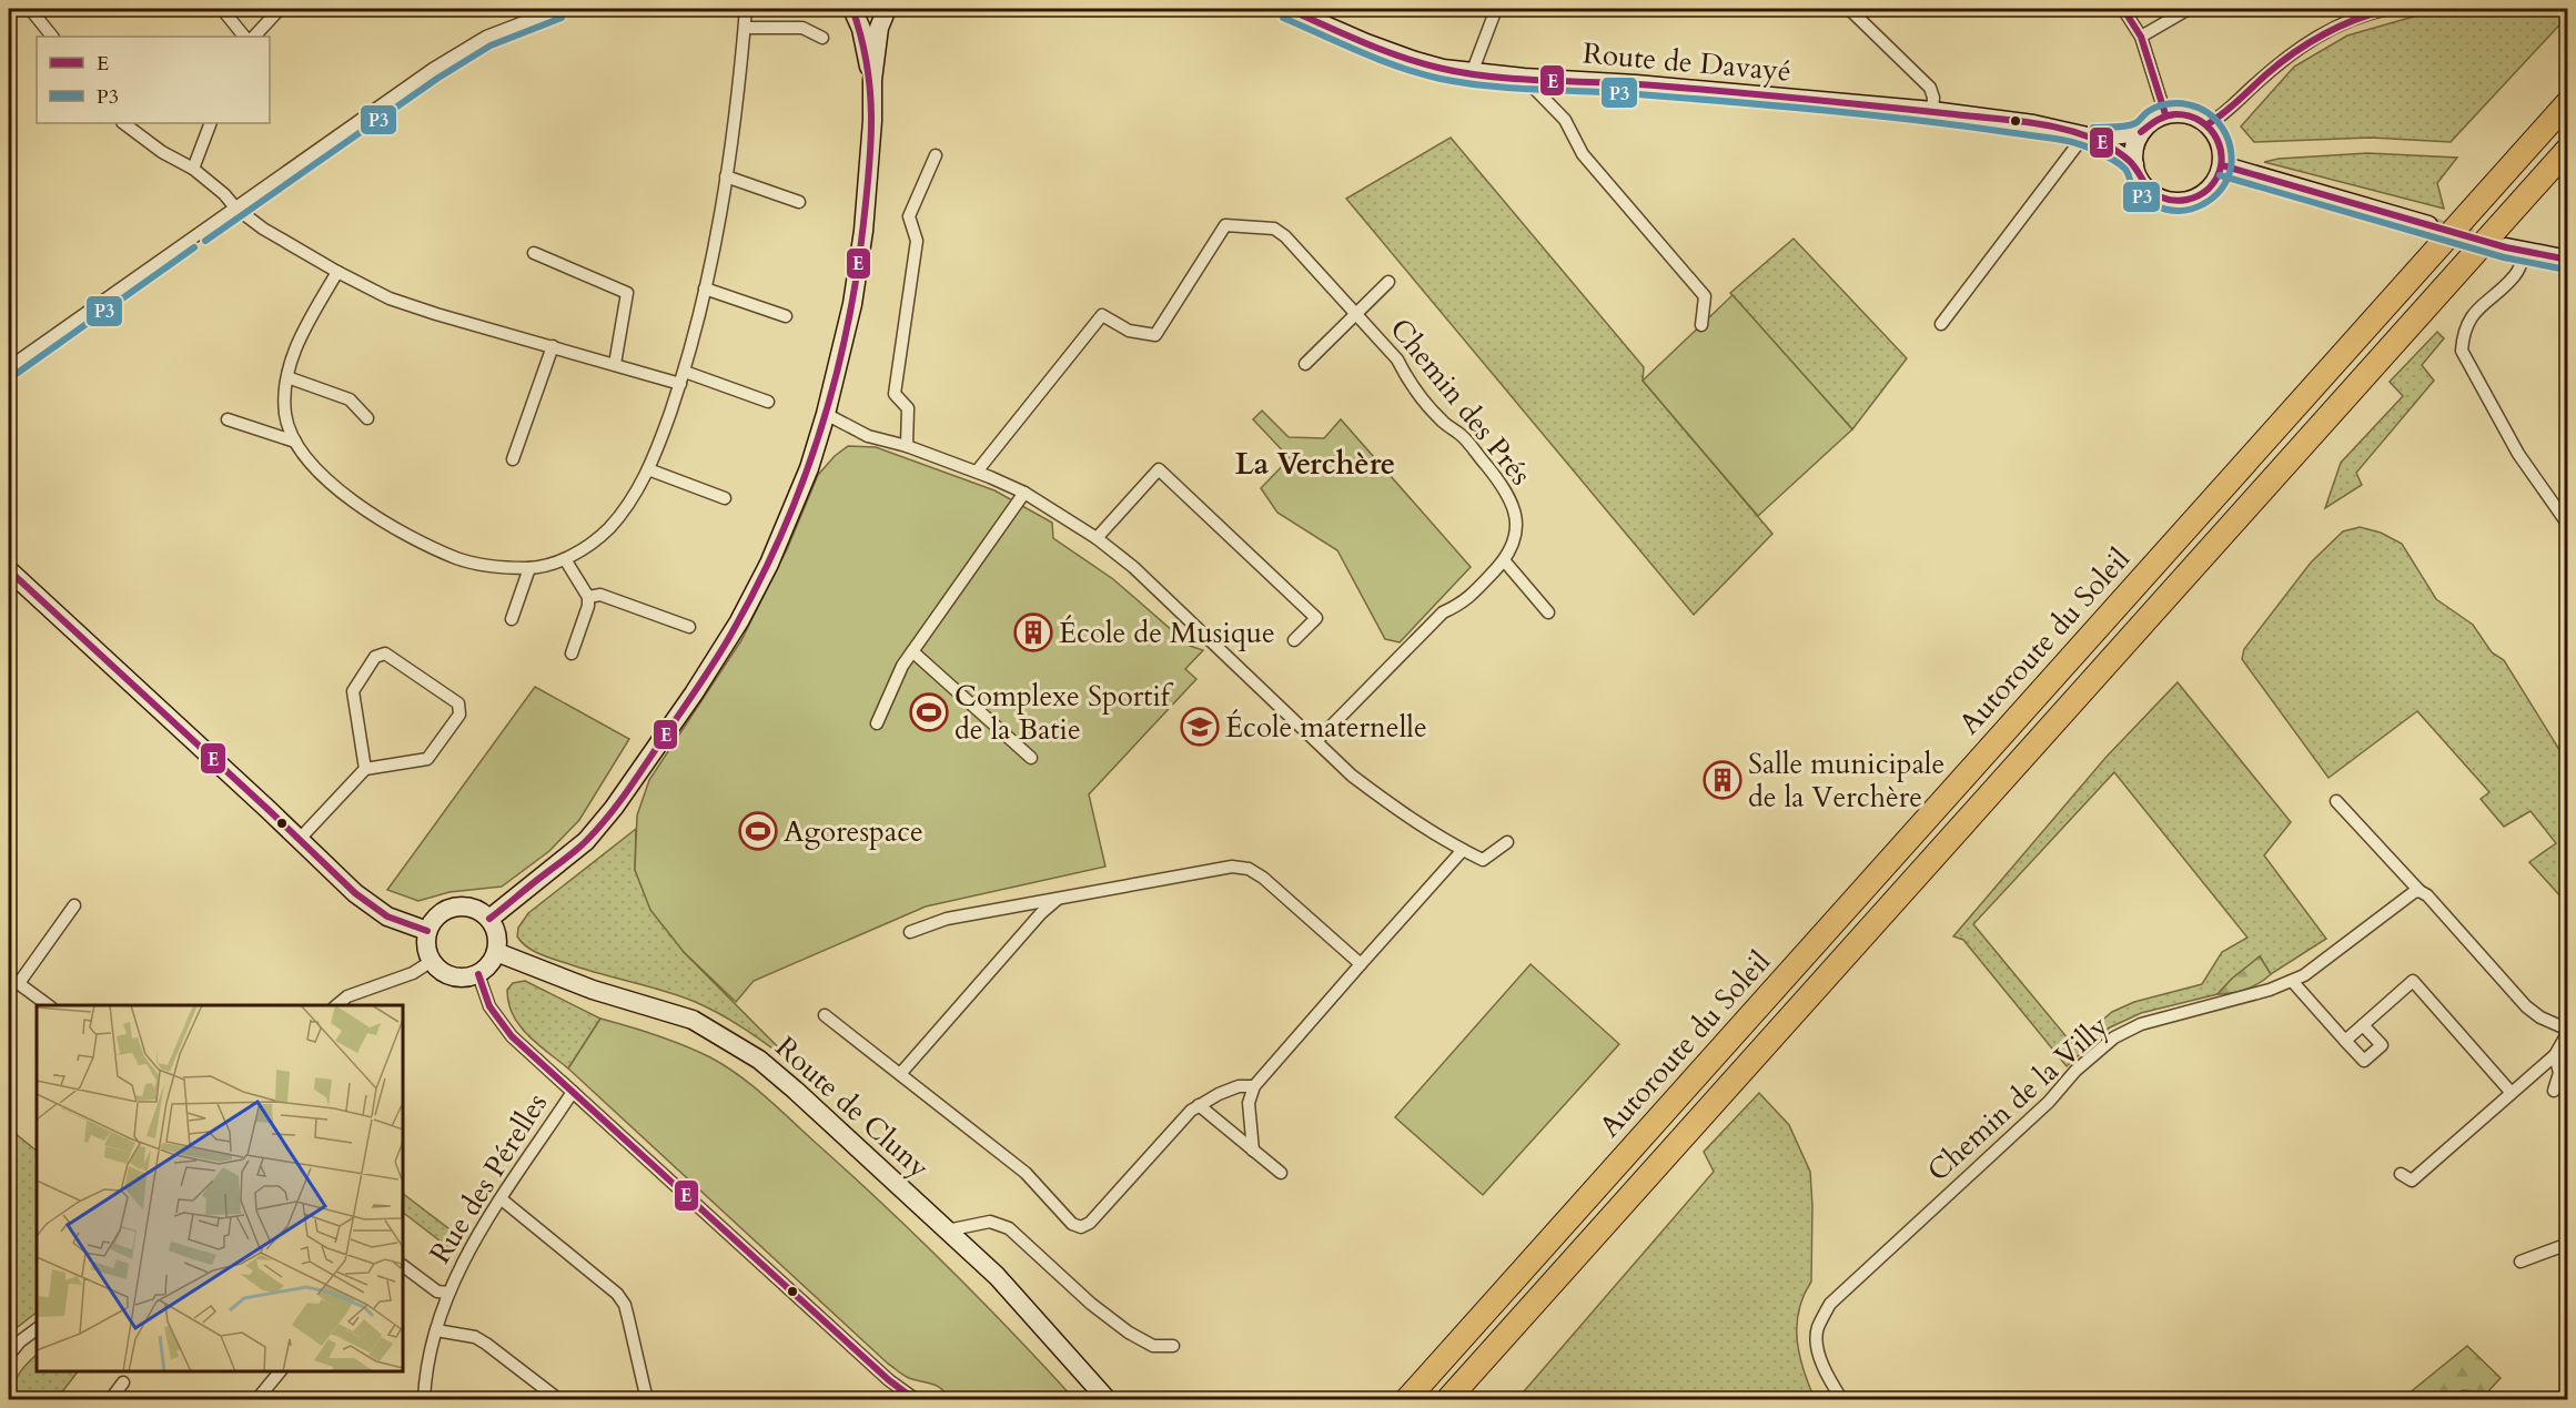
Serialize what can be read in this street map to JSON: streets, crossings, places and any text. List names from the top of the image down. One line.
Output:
{"streets":{"highway":["Autoroute du Soleil"],"main road":["Route de Davayé","Route de Cluny"],"street":["Chemin des Prés","Chemin de la Villy","Rue des Pérelles"]},"districts":["La Verchère"],"places":{"building":["École de Musique","Salle municipale de la Verchère"],"sports":["Complexe Sportif de la Batie","Agorespace"],"school or university":["École maternelle"]},"lines":["transit line E","transit line P3"],"legend":["E","P3"]}
